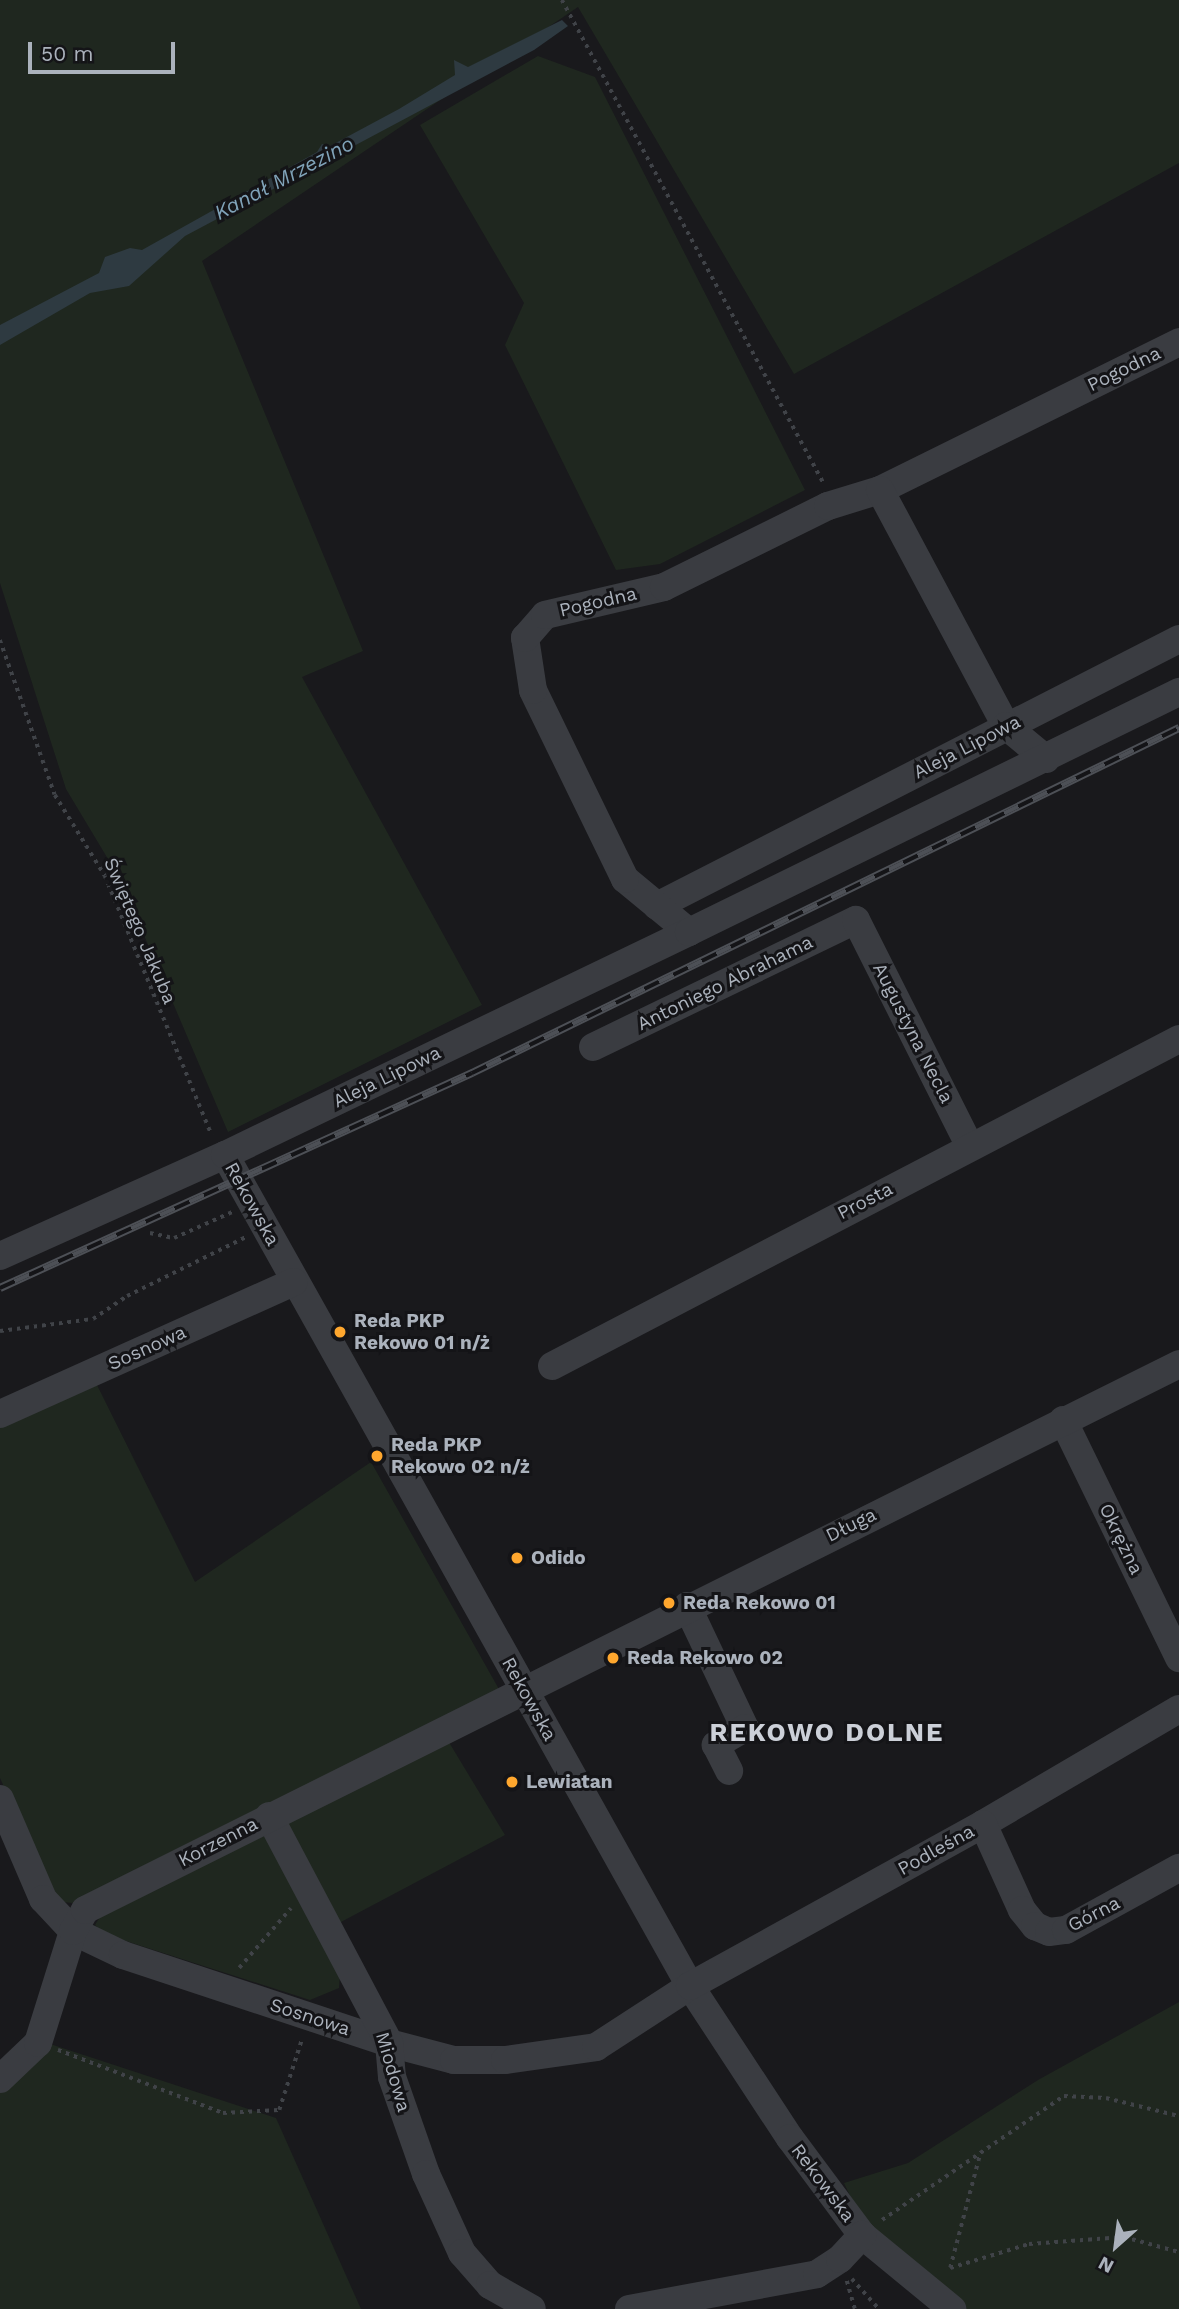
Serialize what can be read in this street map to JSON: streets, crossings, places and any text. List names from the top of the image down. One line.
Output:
{"streets":{"street":["Pogodna","Aleja Lipowa","Antoniego Abrahama","Augustyna Necla","Prosta","Rekowska","Sosnowa","Długa","Okrężna","Korzenna","Podleśna","Górna","Miodowa"],"path":["Świętego Jakuba"]},"crossings":[["Pogodna","Aleja Lipowa"],["Aleja Lipowa","Świętego Jakuba"],["Aleja Lipowa","Rekowska"],["Świętego Jakuba","Rekowska"],["Antoniego Abrahama","Augustyna Necla"],["Augustyna Necla","Prosta"],["Rekowska","Sosnowa"],["Rekowska","Długa"],["Rekowska","Korzenna"],["Rekowska","Podleśna"],["Sosnowa","Korzenna"],["Sosnowa","Podleśna"],["Sosnowa","Miodowa"],["Długa","Okrężna"],["Długa","Korzenna"],["Korzenna","Miodowa"],["Podleśna","Górna"]],"districts":["REKOWO DOLNE"],"water":["Kanał Mrzezino"],"places":["Reda PKP Rekowo 01 n/ż","Reda PKP Rekowo 02 n/ż","Odido","Reda Rekowo 01","Reda Rekowo 02","Lewiatan"],"scale_bar":"50 m","north":"bottom left"}
